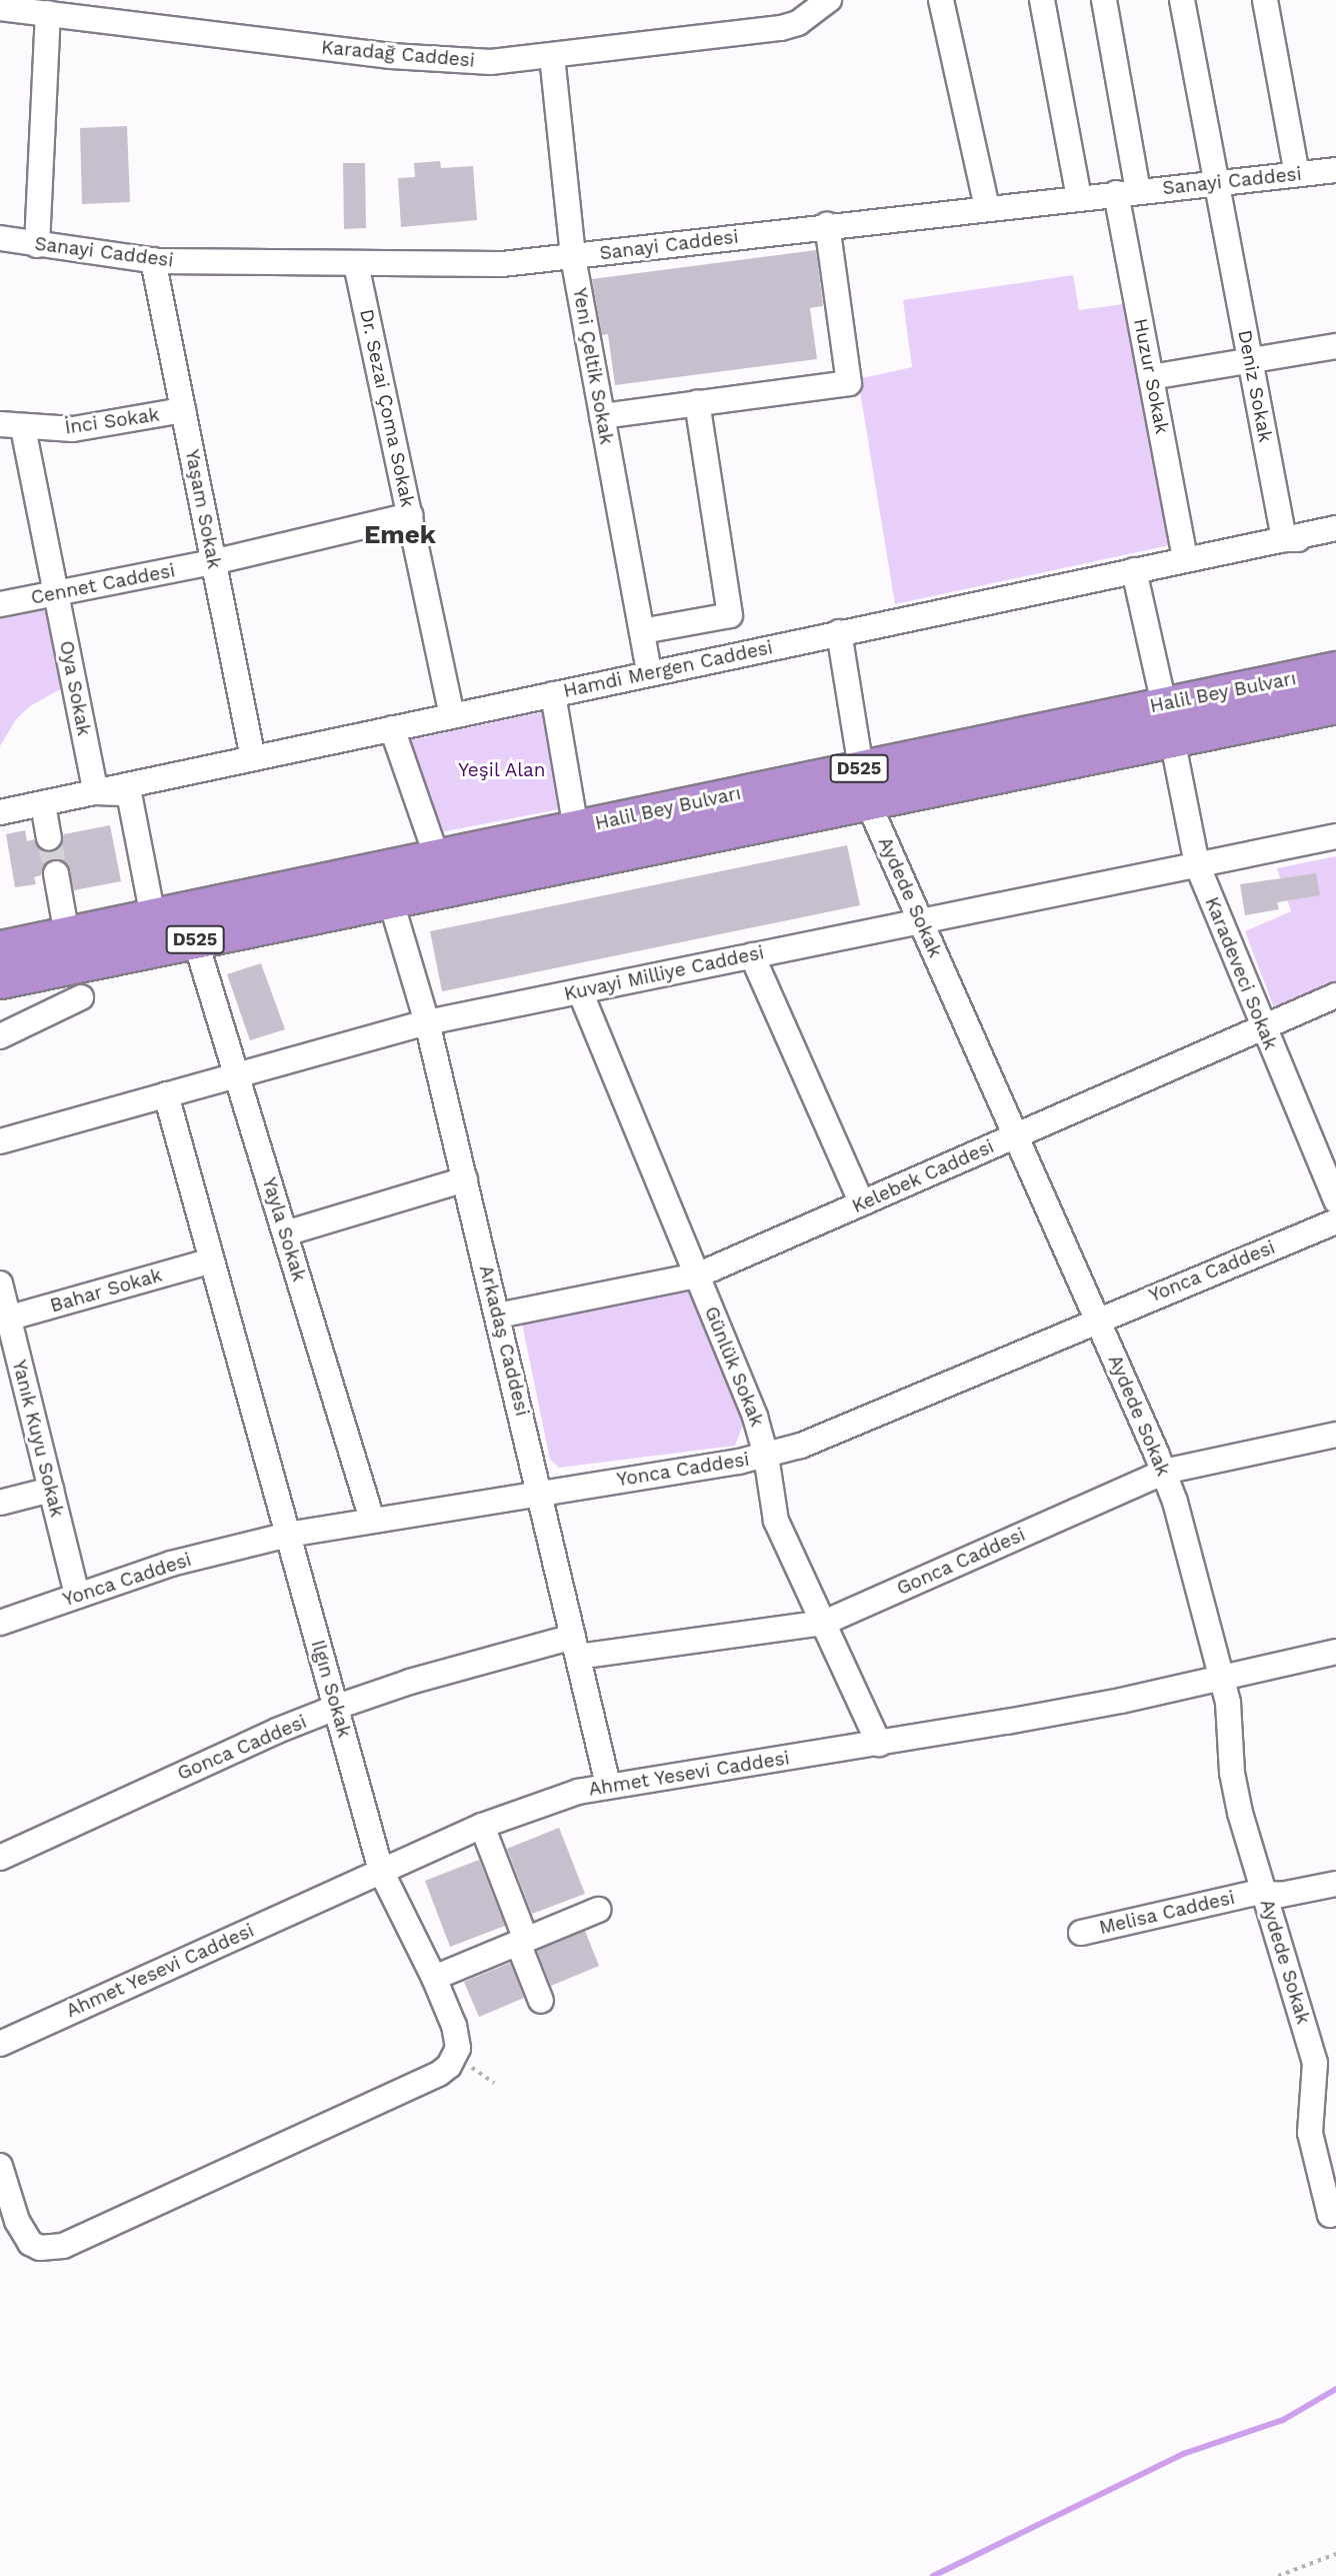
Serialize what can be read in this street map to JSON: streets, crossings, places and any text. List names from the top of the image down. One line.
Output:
{"streets":{"highway":["Halil Bey Bulvarı","D525"],"street":["Karadağ Caddesi","Sanayi Caddesi","Yeni Çeltik Sokak","Huzur Sokak","Deniz Sokak","Dr. Sezai Çoma Sokak","İnci Sokak","Yaşam Sokak","Cennet Caddesi","Hamdi Mergen Caddesi","Oya Sokak","Aydede Sokak","Kuvayi Milliye Caddesi","Karadeveci Sokak","Kelebek Caddesi","Yayla Sokak","Yonca Caddesi","Bahar Sokak","Arkadaş Caddesi","Günlük Sokak","Yanık Kuyu Sokak","Gonca Caddesi","Ilgın Sokak","Ahmet Yesevi Caddesi","Melisa Caddesi"]},"crossings":[["Karadağ Caddesi","Yeni Çeltik Sokak"],["Sanayi Caddesi","Yeni Çeltik Sokak"],["Sanayi Caddesi","Huzur Sokak"],["Sanayi Caddesi","Deniz Sokak"],["Sanayi Caddesi","Dr. Sezai Çoma Sokak"],["Sanayi Caddesi","Yaşam Sokak"],["Yeni Çeltik Sokak","Hamdi Mergen Caddesi"],["Huzur Sokak","Hamdi Mergen Caddesi"],["Deniz Sokak","Hamdi Mergen Caddesi"],["Dr. Sezai Çoma Sokak","Cennet Caddesi"],["Dr. Sezai Çoma Sokak","Hamdi Mergen Caddesi"],["İnci Sokak","Yaşam Sokak"],["İnci Sokak","Oya Sokak"],["Yaşam Sokak","Cennet Caddesi"],["Yaşam Sokak","Hamdi Mergen Caddesi"],["Cennet Caddesi","Oya Sokak"],["Hamdi Mergen Caddesi","Oya Sokak"],["Hamdi Mergen Caddesi","Aydede Sokak"],["Hamdi Mergen Caddesi","Karadeveci Sokak"],["Halil Bey Bulvarı","Aydede Sokak"],["Halil Bey Bulvarı","Karadeveci Sokak"],["Halil Bey Bulvarı","Yayla Sokak"],["Halil Bey Bulvarı","Arkadaş Caddesi"],["Aydede Sokak","Kuvayi Milliye Caddesi"],["Aydede Sokak","Kelebek Caddesi"],["Aydede Sokak","Yonca Caddesi"],["Aydede Sokak","Gonca Caddesi"],["Aydede Sokak","Ahmet Yesevi Caddesi"],["Aydede Sokak","Melisa Caddesi"],["Kuvayi Milliye Caddesi","Karadeveci Sokak"],["Kuvayi Milliye Caddesi","Yayla Sokak"],["Kuvayi Milliye Caddesi","Arkadaş Caddesi"],["Kuvayi Milliye Caddesi","Günlük Sokak"],["Kuvayi Milliye Caddesi","Ilgın Sokak"],["Karadeveci Sokak","Kelebek Caddesi"],["Kelebek Caddesi","Arkadaş Caddesi"],["Kelebek Caddesi","Günlük Sokak"],["Yayla Sokak","Yonca Caddesi"],["Yonca Caddesi","Arkadaş Caddesi"],["Yonca Caddesi","Günlük Sokak"],["Yonca Caddesi","Yanık Kuyu Sokak"],["Yonca Caddesi","Ilgın Sokak"],["Bahar Sokak","Yanık Kuyu Sokak"],["Bahar Sokak","Ilgın Sokak"],["Arkadaş Caddesi","Gonca Caddesi"],["Arkadaş Caddesi","Ahmet Yesevi Caddesi"],["Günlük Sokak","Gonca Caddesi"],["Günlük Sokak","Ahmet Yesevi Caddesi"],["Gonca Caddesi","Ilgın Sokak"],["Ilgın Sokak","Ahmet Yesevi Caddesi"]],"districts":["Emek"],"parks":["Yeşil Alan"]}
